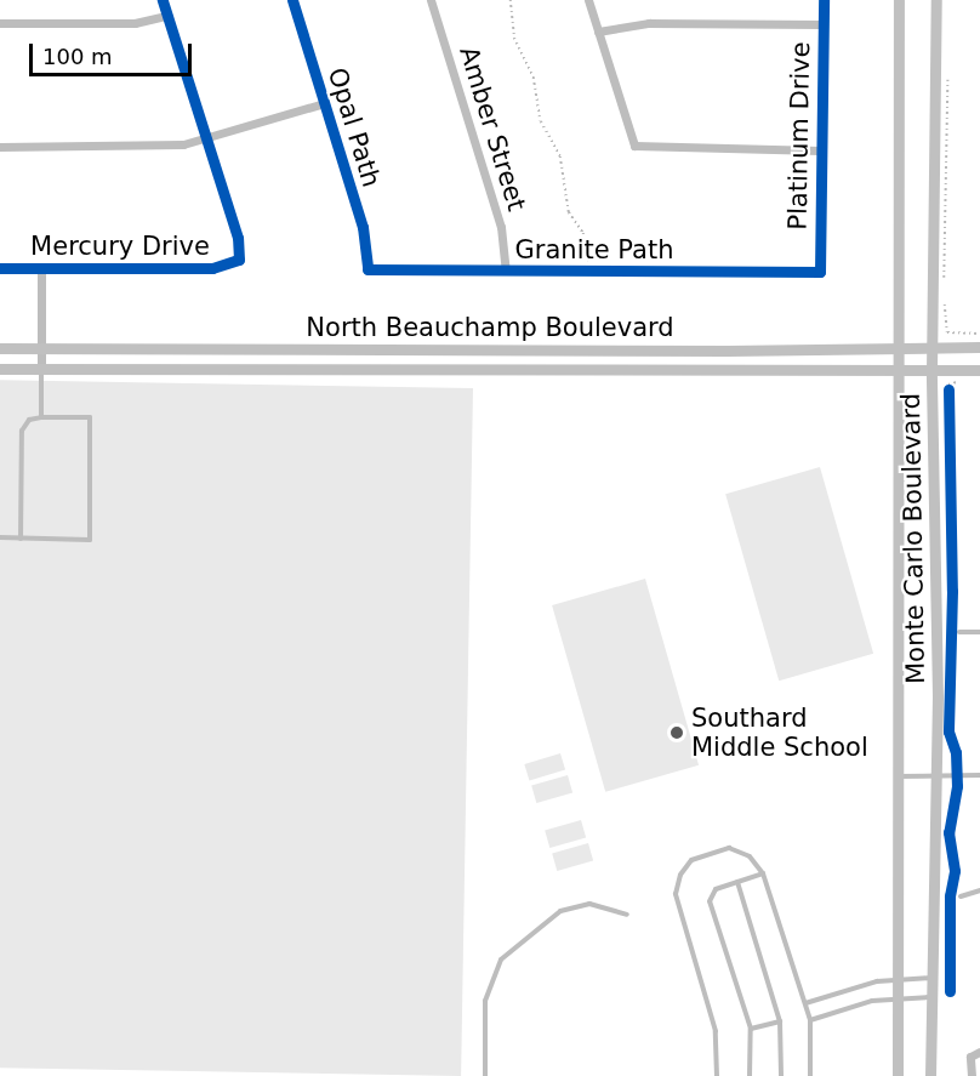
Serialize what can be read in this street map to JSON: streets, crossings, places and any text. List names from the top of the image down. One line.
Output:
{"streets":{"main road":["North Beauchamp Boulevard","Monte Carlo Boulevard"],"street":["Opal Path","Amber Street","Platinum Drive","Mercury Drive","Granite Path"]},"crossings":[["Opal Path","Granite Path"],["Amber Street","Granite Path"],["Platinum Drive","Granite Path"],["North Beauchamp Boulevard","Monte Carlo Boulevard"]],"places":["Southard Middle School"],"scale_bar":"100 m"}
